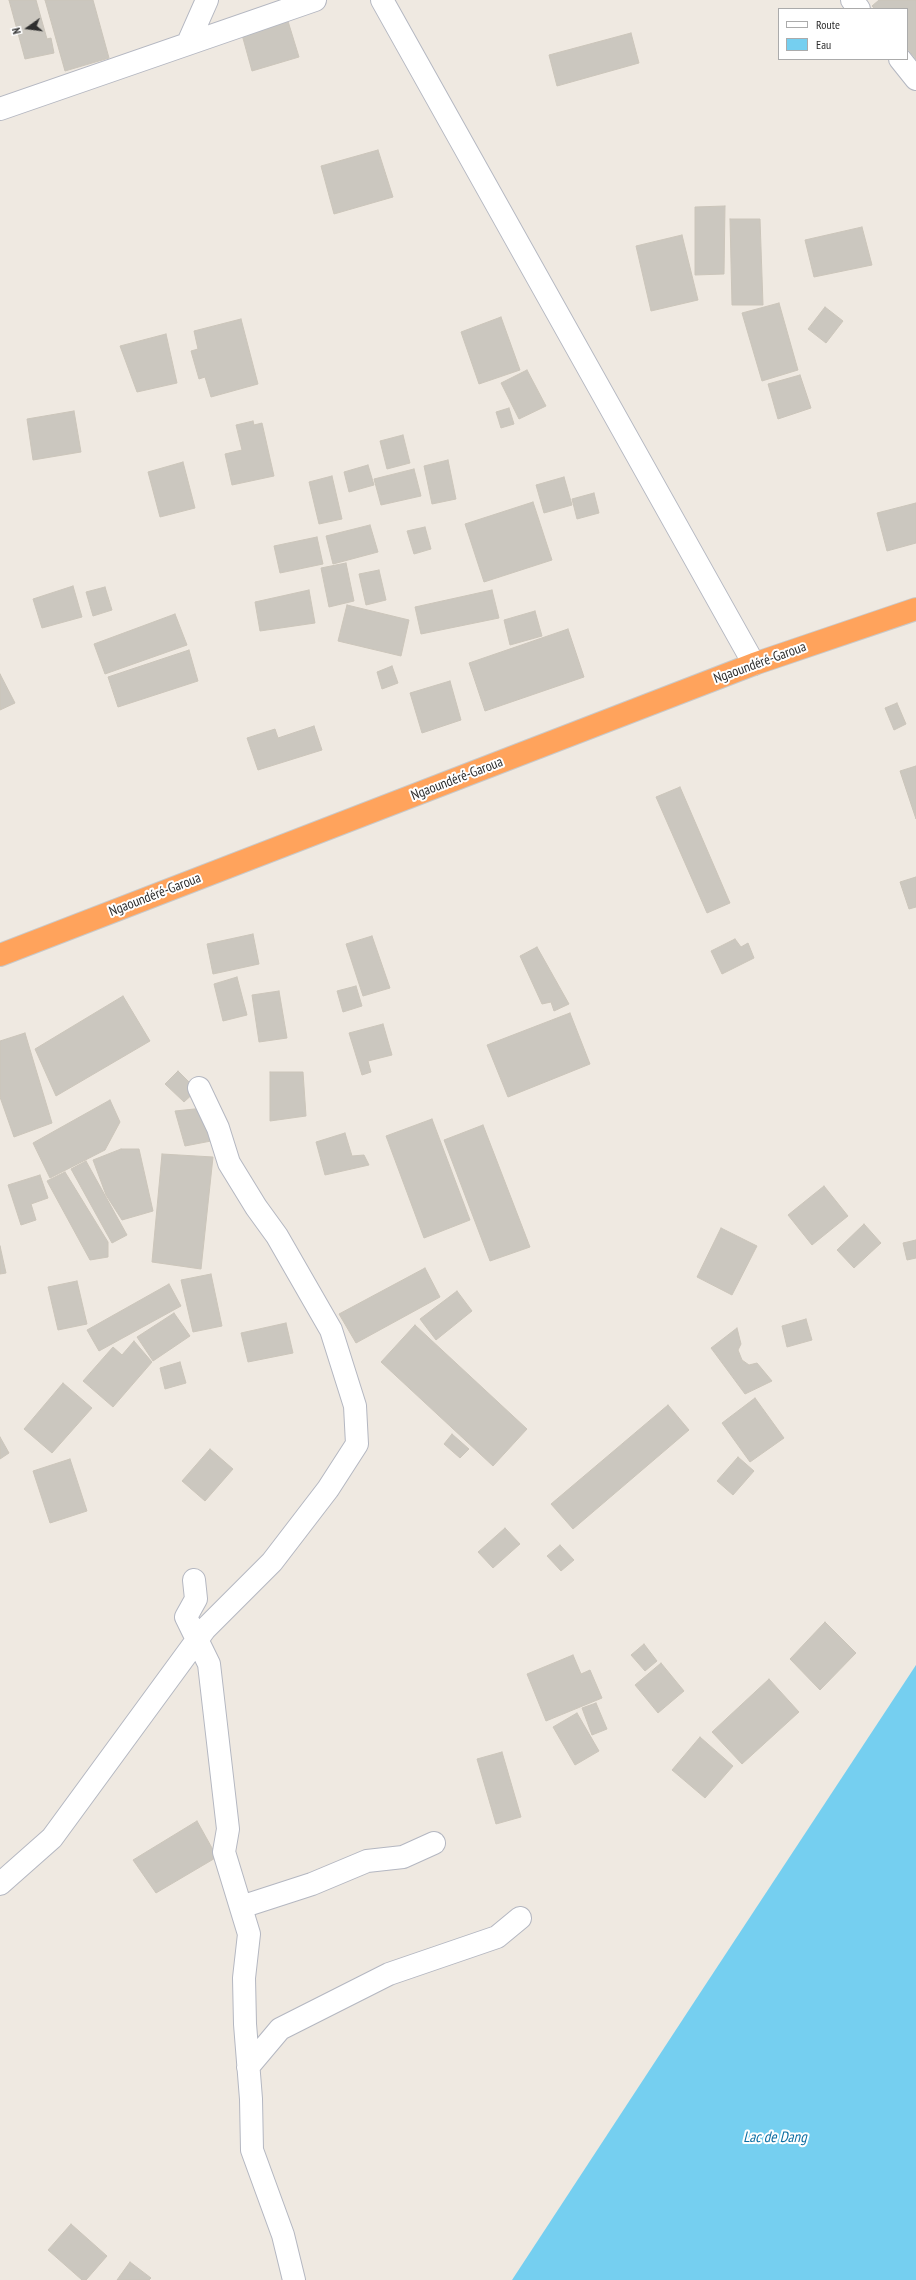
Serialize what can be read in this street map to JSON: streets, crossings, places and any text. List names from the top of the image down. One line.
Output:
{"streets":{"highway":["Ngaoundéré-Garoua"]},"water":["Lac de Dang"],"legend":["Route","Eau"],"north":"left"}
